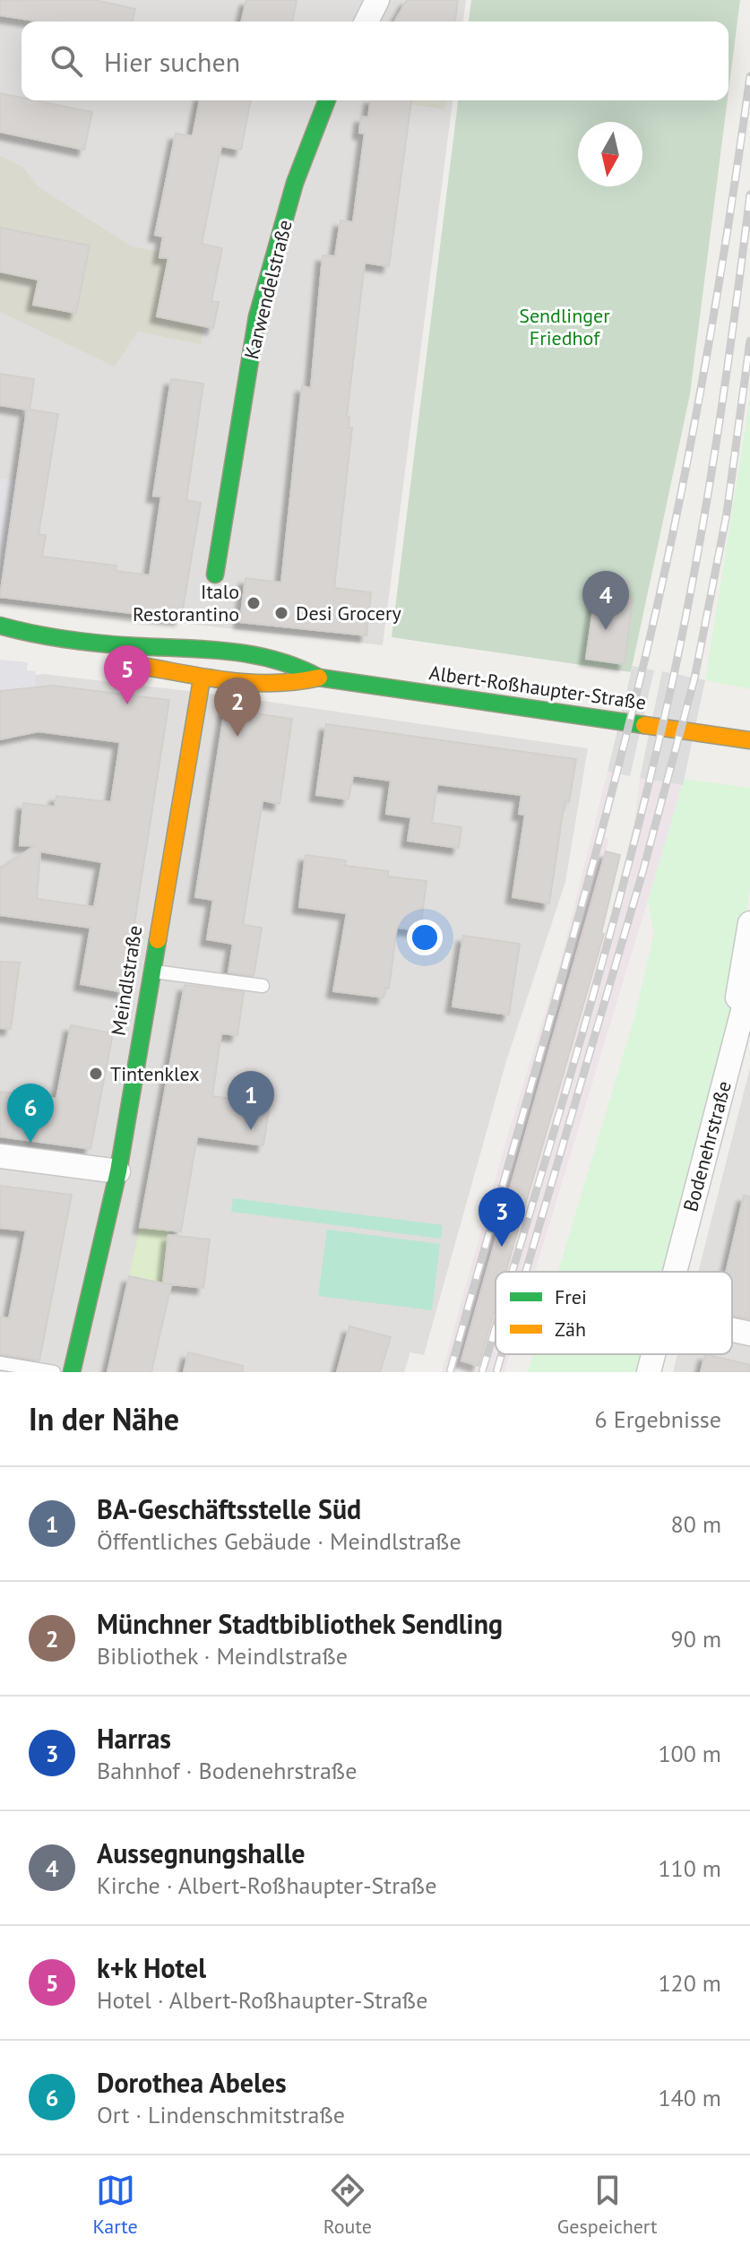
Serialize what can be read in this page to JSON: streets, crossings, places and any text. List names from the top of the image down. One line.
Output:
{"streets":{"street":["Karwendelstraße","Albert-Roßhaupter-Straße","Meindlstraße","Bodenehrstraße"]},"crossings":[["Albert-Roßhaupter-Straße","Meindlstraße"]],"parks":["Sendlinger Friedhof"],"places":["Italo Restorantino","Desi Grocery","Tintenklex"],"legend":["Frei","Zäh"],"north":"bottom","page":{"search":"Hier suchen","pins":["4","5","2","1","6","3"],"heading":["In der Nähe","6 Ergebnisse"],"list":[{"mark":"1","name":"BA-Geschäftsstelle Süd","note":"Öffentliches Gebäude · Meindlstraße","value":"80 m"},{"mark":"2","name":"Münchner Stadtbibliothek Sendling","note":"Bibliothek · Meindlstraße","value":"90 m"},{"mark":"3","name":"Harras","note":"Bahnhof · Bodenehrstraße","value":"100 m"},{"mark":"4","name":"Aussegnungshalle","note":"Kirche · Albert-Roßhaupter-Straße","value":"110 m"},{"mark":"5","name":"k+k Hotel","note":"Hotel · Albert-Roßhaupter-Straße","value":"120 m"},{"mark":"6","name":"Dorothea Abeles","note":"Ort · Lindenschmitstraße","value":"140 m"}],"nav":["Karte","Route","Gespeichert"]}}
